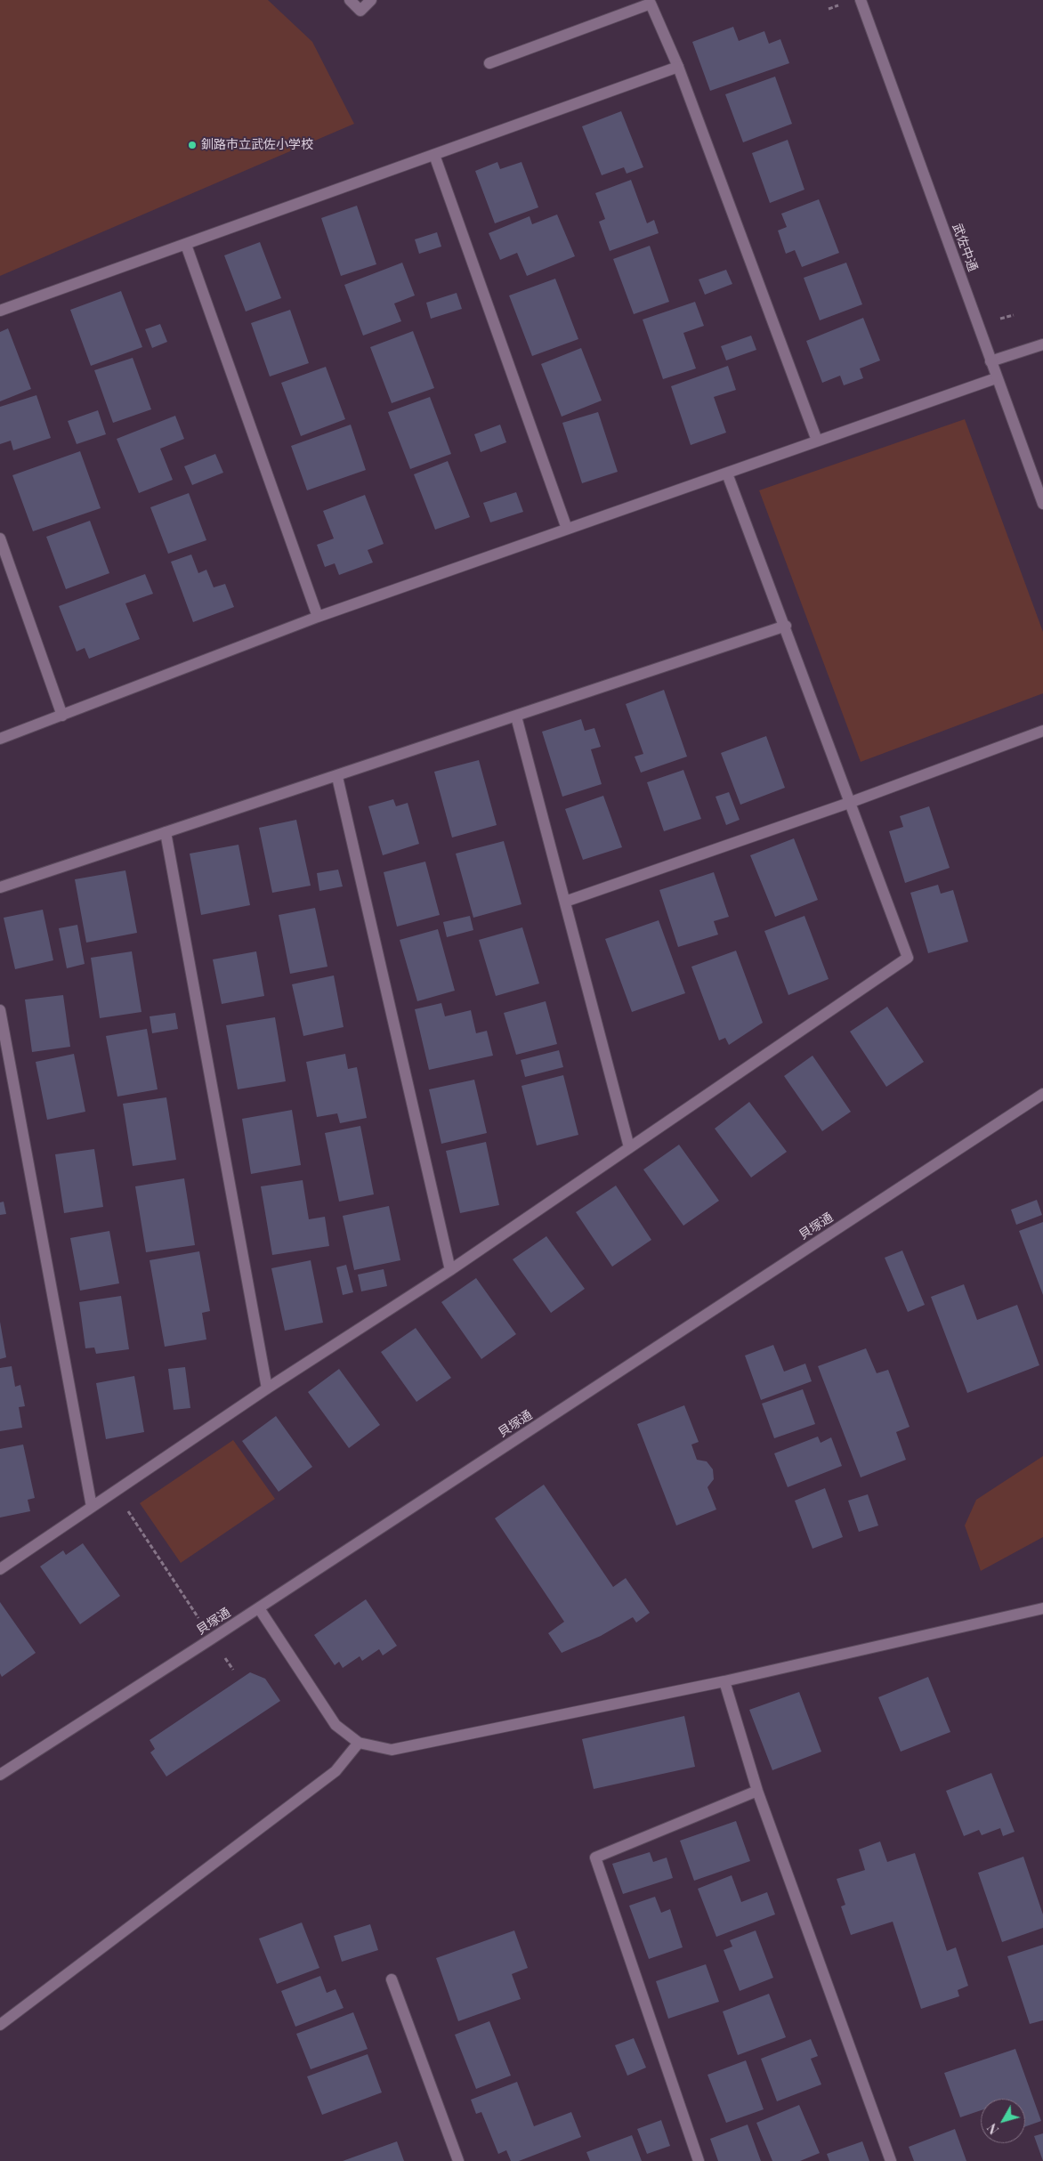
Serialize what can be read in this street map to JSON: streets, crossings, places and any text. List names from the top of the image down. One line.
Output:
{"streets":{"street":["武佐中通","貝塚通"]},"places":["釧路市立武佐小学校"],"north":"bottom left"}
